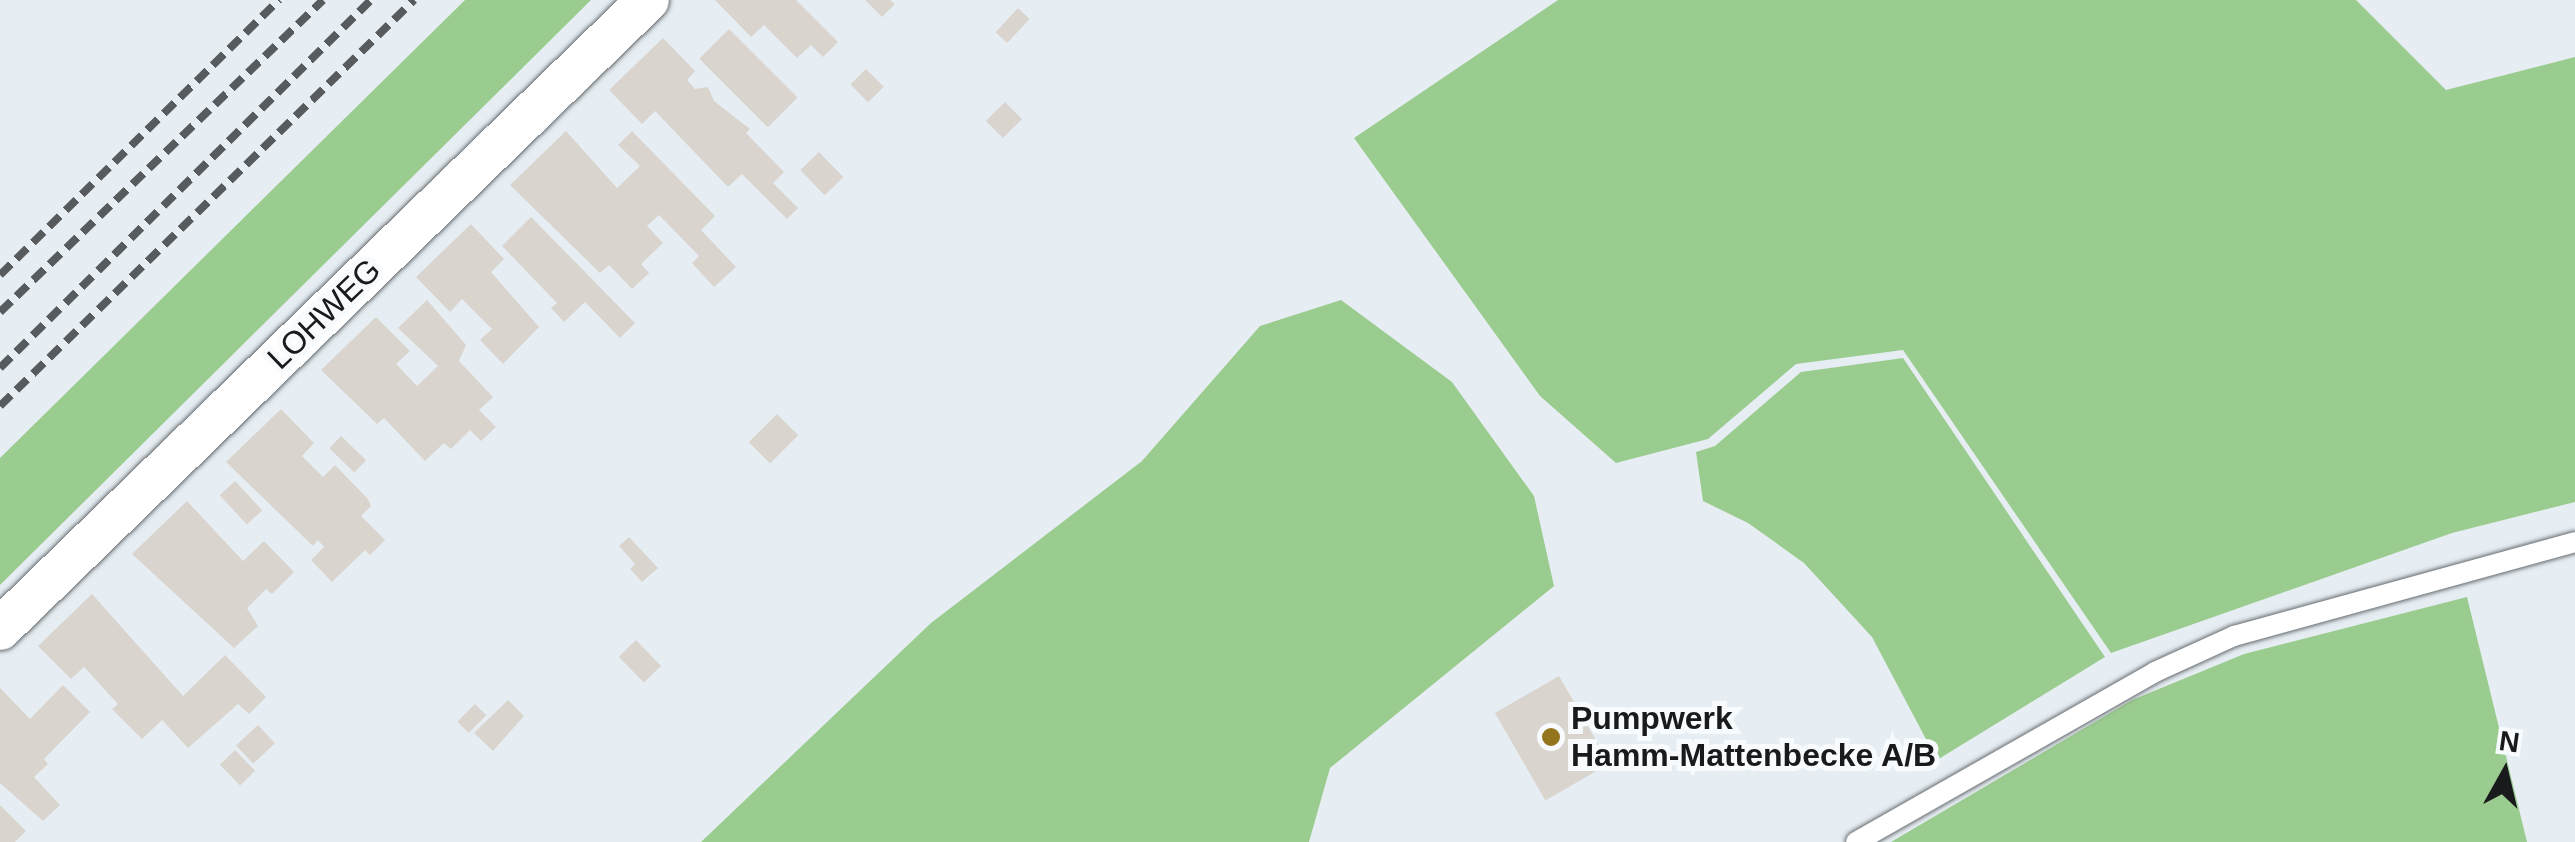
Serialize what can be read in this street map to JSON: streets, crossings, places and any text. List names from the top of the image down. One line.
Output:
{"streets":{"street":["LOHWEG"]},"places":["Pumpwerk Hamm-Mattenbecke A/B"],"north":"top"}
